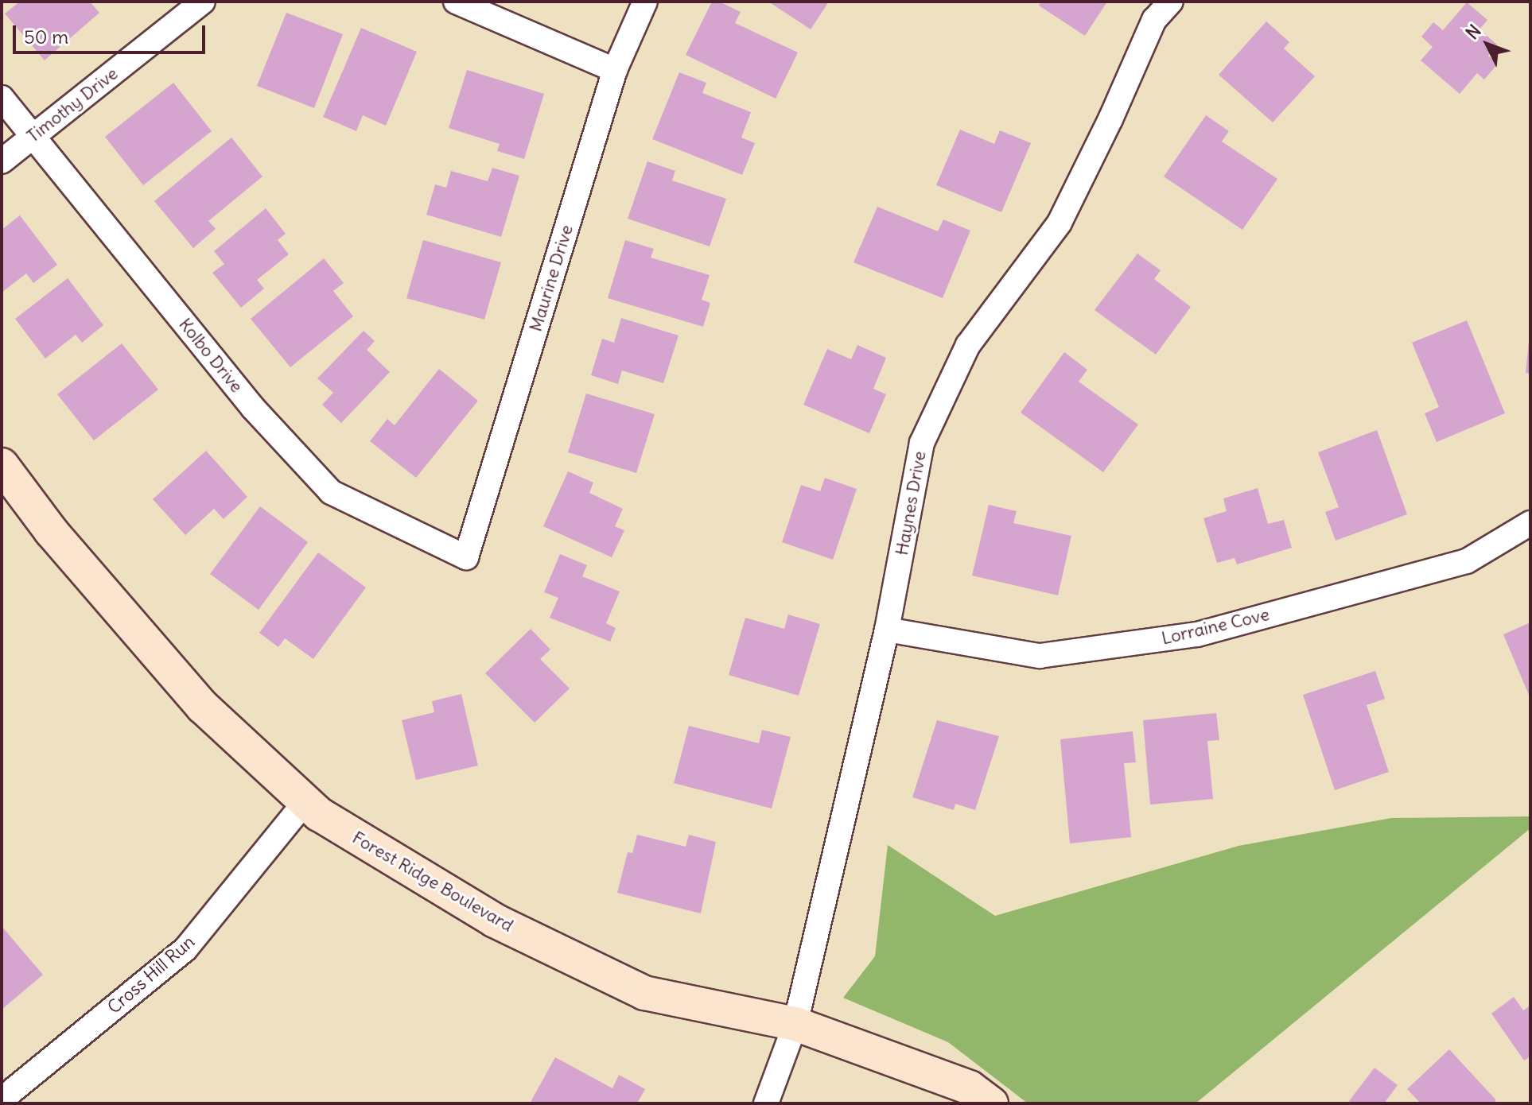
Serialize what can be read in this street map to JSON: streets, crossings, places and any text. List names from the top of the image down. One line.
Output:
{"streets":{"street":["Timothy Drive","Maurine Drive","Kolbo Drive","Haynes Drive","Lorraine Cove","Forest Ridge Boulevard","Cross Hill Run"]},"crossings":[["Timothy Drive","Kolbo Drive"],["Maurine Drive","Kolbo Drive"],["Haynes Drive","Lorraine Cove"],["Haynes Drive","Forest Ridge Boulevard"],["Forest Ridge Boulevard","Cross Hill Run"]],"scale_bar":"50 m","north":"top left"}
